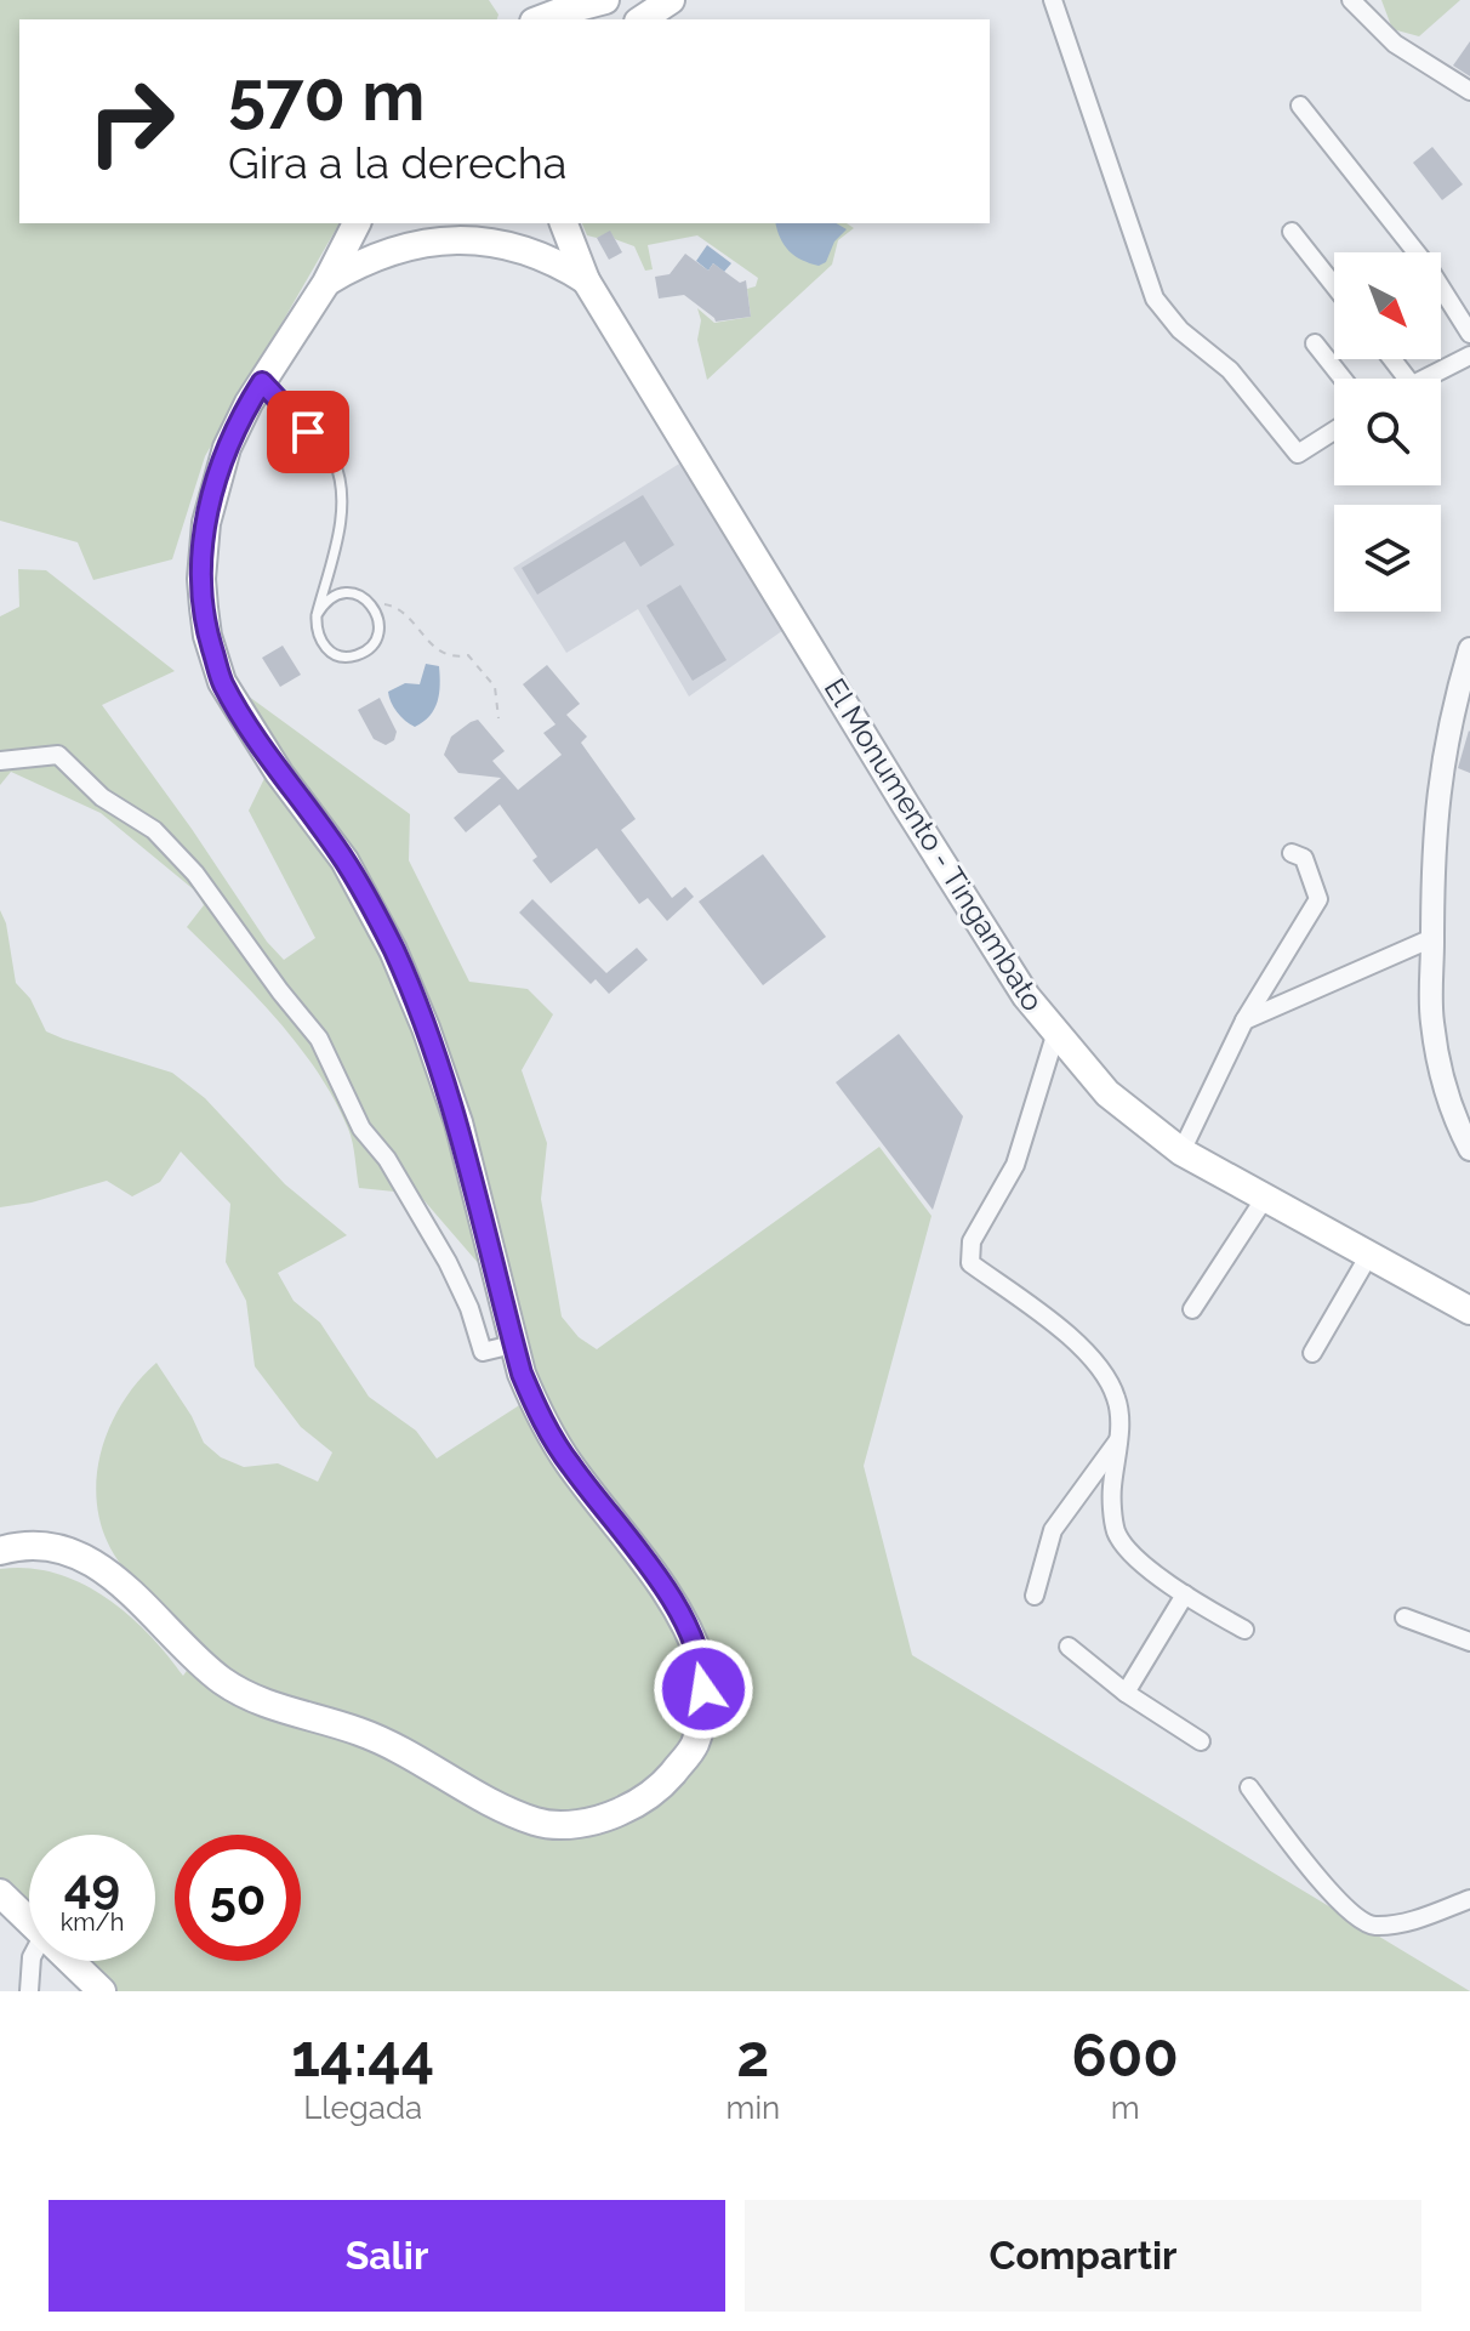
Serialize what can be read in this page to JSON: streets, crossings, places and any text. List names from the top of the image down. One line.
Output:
{"streets":{"main road":["El Monumento - Tingambato"]},"north":"bottom right","page":{"turn":["570 m","Gira a la derecha"],"speed":"49 km/h","limit":"50","eta":["14:44","Llegada","2","min","600","m"],"buttons":["Salir","Compartir"]}}
